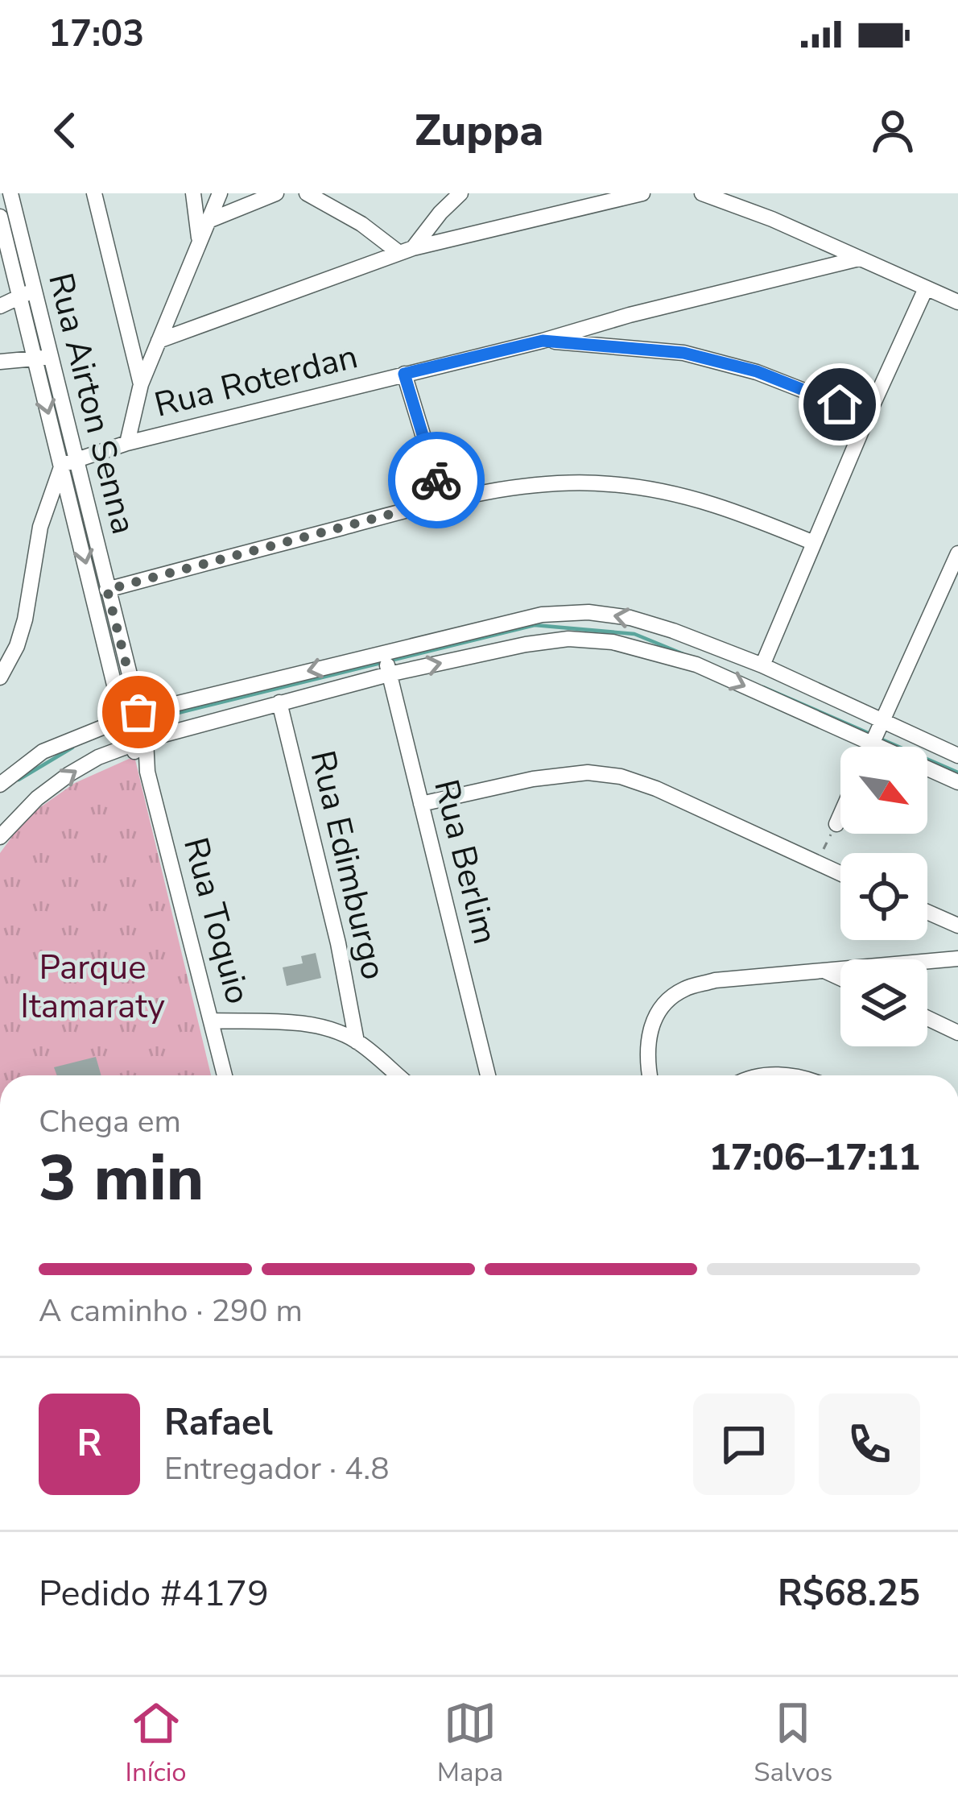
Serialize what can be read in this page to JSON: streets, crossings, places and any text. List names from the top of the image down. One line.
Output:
{"streets":{"street":["Rua Roterdan","Rua Airton Senna","Rua Berlim","Rua Edimburgo","Rua Toquio"]},"crossings":[["Rua Roterdan","Rua Airton Senna"],["Rua Airton Senna","Rua Toquio"]],"parks":["Parque Itamaraty"],"north":"bottom right","page":{"status":"17:03","header":"Zuppa","heading":["3 min","Chega em","17:06–17:11"],"panel":["Rafael","Entregador · 4.8","Pedido #4179","R$68.25"],"bar":"A caminho · 290 m","round":"R","tabs":["Início","Mapa","Salvos"]}}
